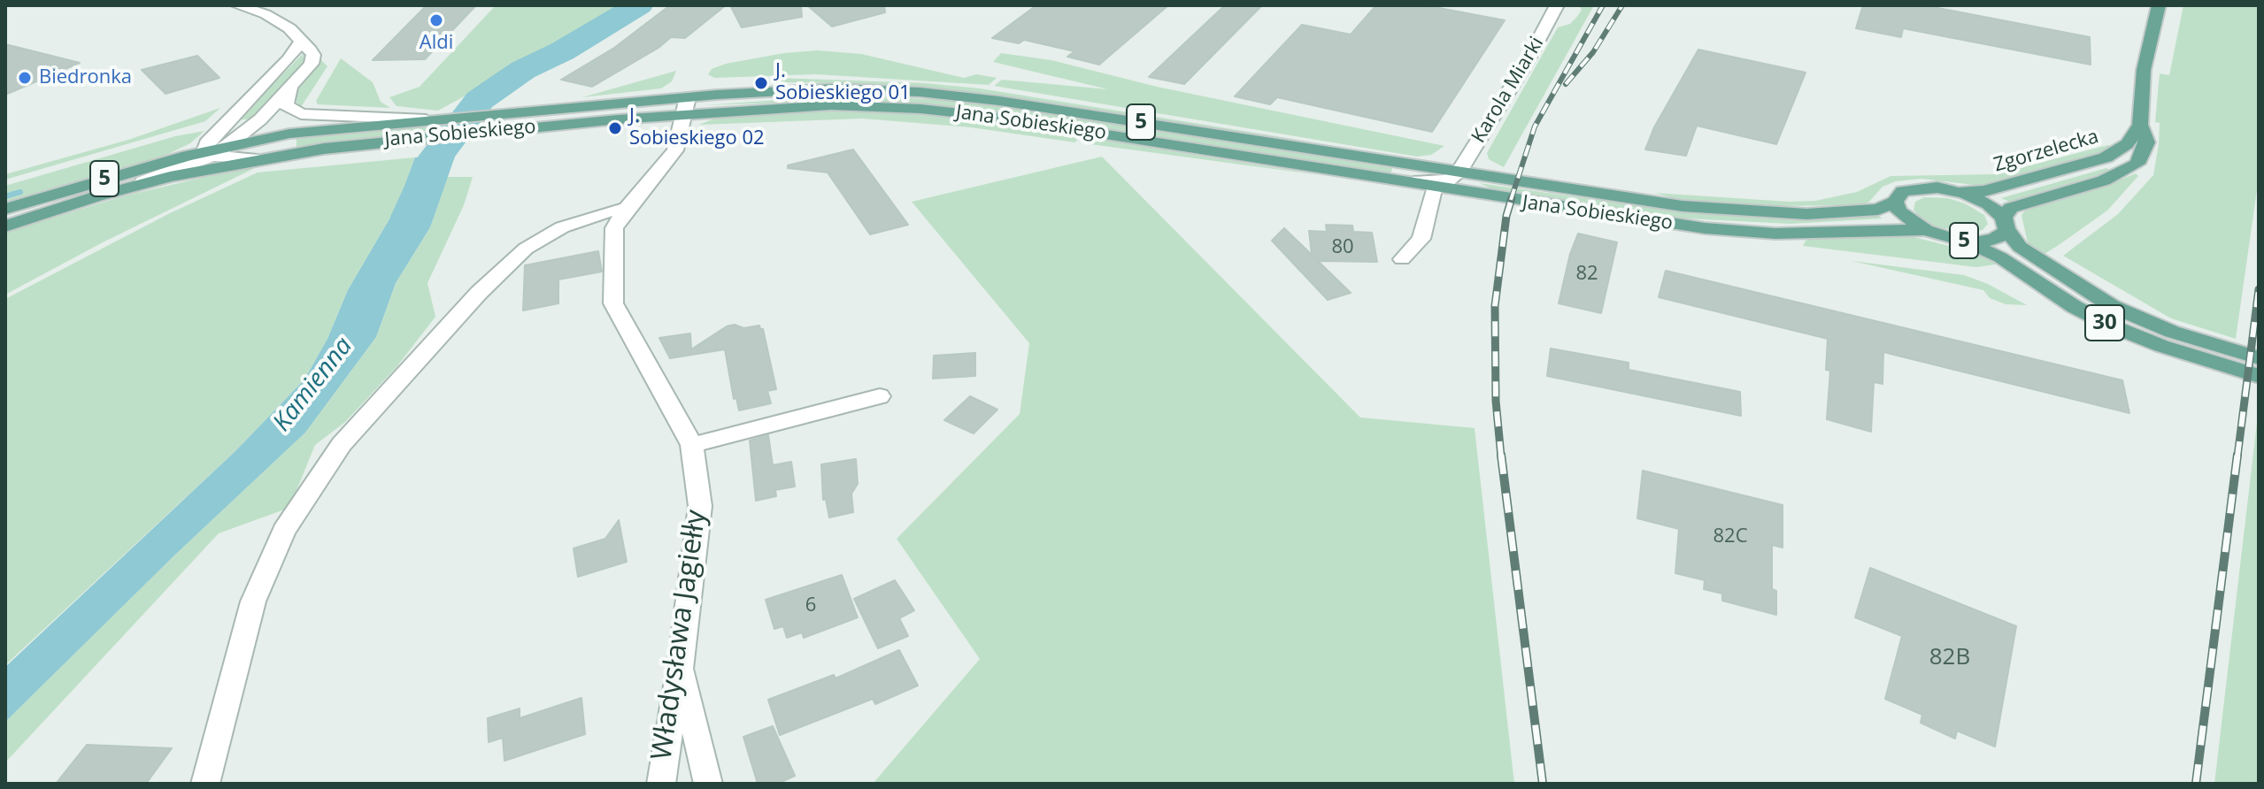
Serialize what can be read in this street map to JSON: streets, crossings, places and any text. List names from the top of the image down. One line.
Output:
{"streets":{"main road":["5","Jana Sobieskiego","Zgorzelecka","30"],"street":["Karola Miarki","Władysława Jagiełły"]},"crossings":[["Karola Miarki","Jana Sobieskiego"],["5","Jana Sobieskiego"],["5","Zgorzelecka"],["5","30"],["Jana Sobieskiego","Władysława Jagiełły"],["Zgorzelecka","30"]],"water":["Kamienna"],"places":["Aldi","Biedronka","J. Sobieskiego 01","J. Sobieskiego 02"],"house_numbers":["80","82","82C","6","82B"]}
